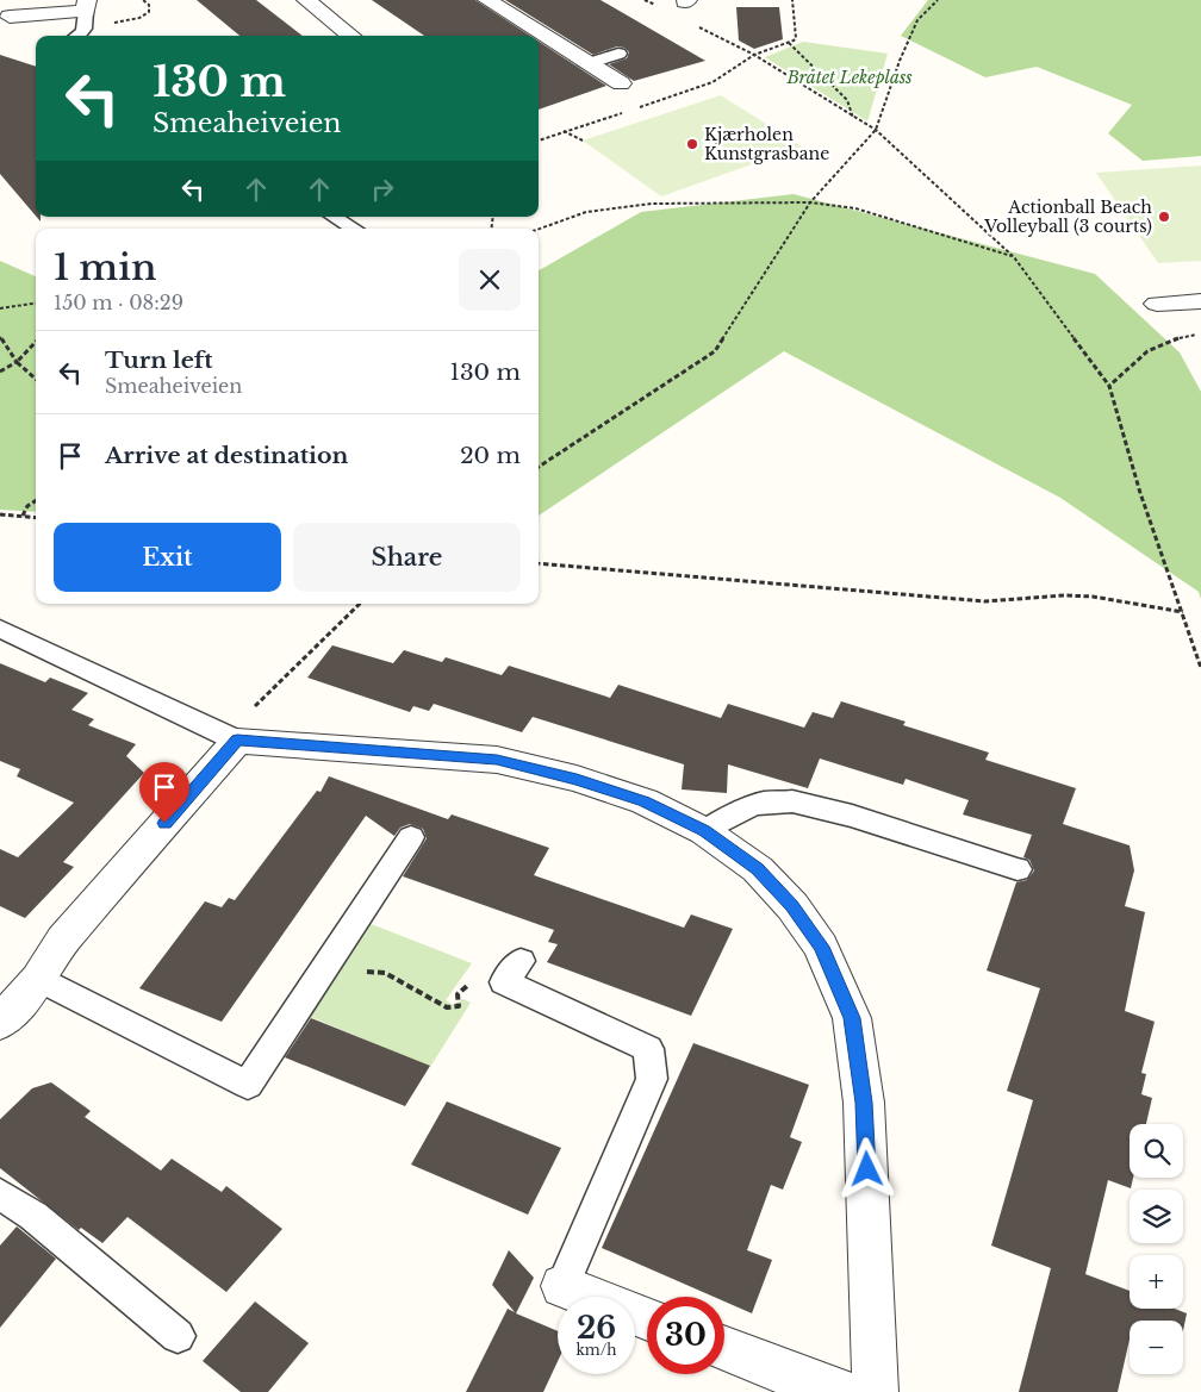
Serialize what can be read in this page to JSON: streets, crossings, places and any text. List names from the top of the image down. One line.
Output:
{"parks":["Bråtet Lekeplass"],"places":["Kjærholen Kunstgrasbane","Actionball Beach Volleyball (3 courts)"],"page":{"turn":["130 m","Smeaheiveien"],"heading":["1 min","150 m · 08:29"],"list":[{"name":"Turn left","note":"Smeaheiveien","value":"130 m"},{"name":"Arrive at destination","value":"20 m"}],"buttons":["Exit","Share"],"map_buttons":["+","−"],"speed":"26 km/h","limit":"30"}}
